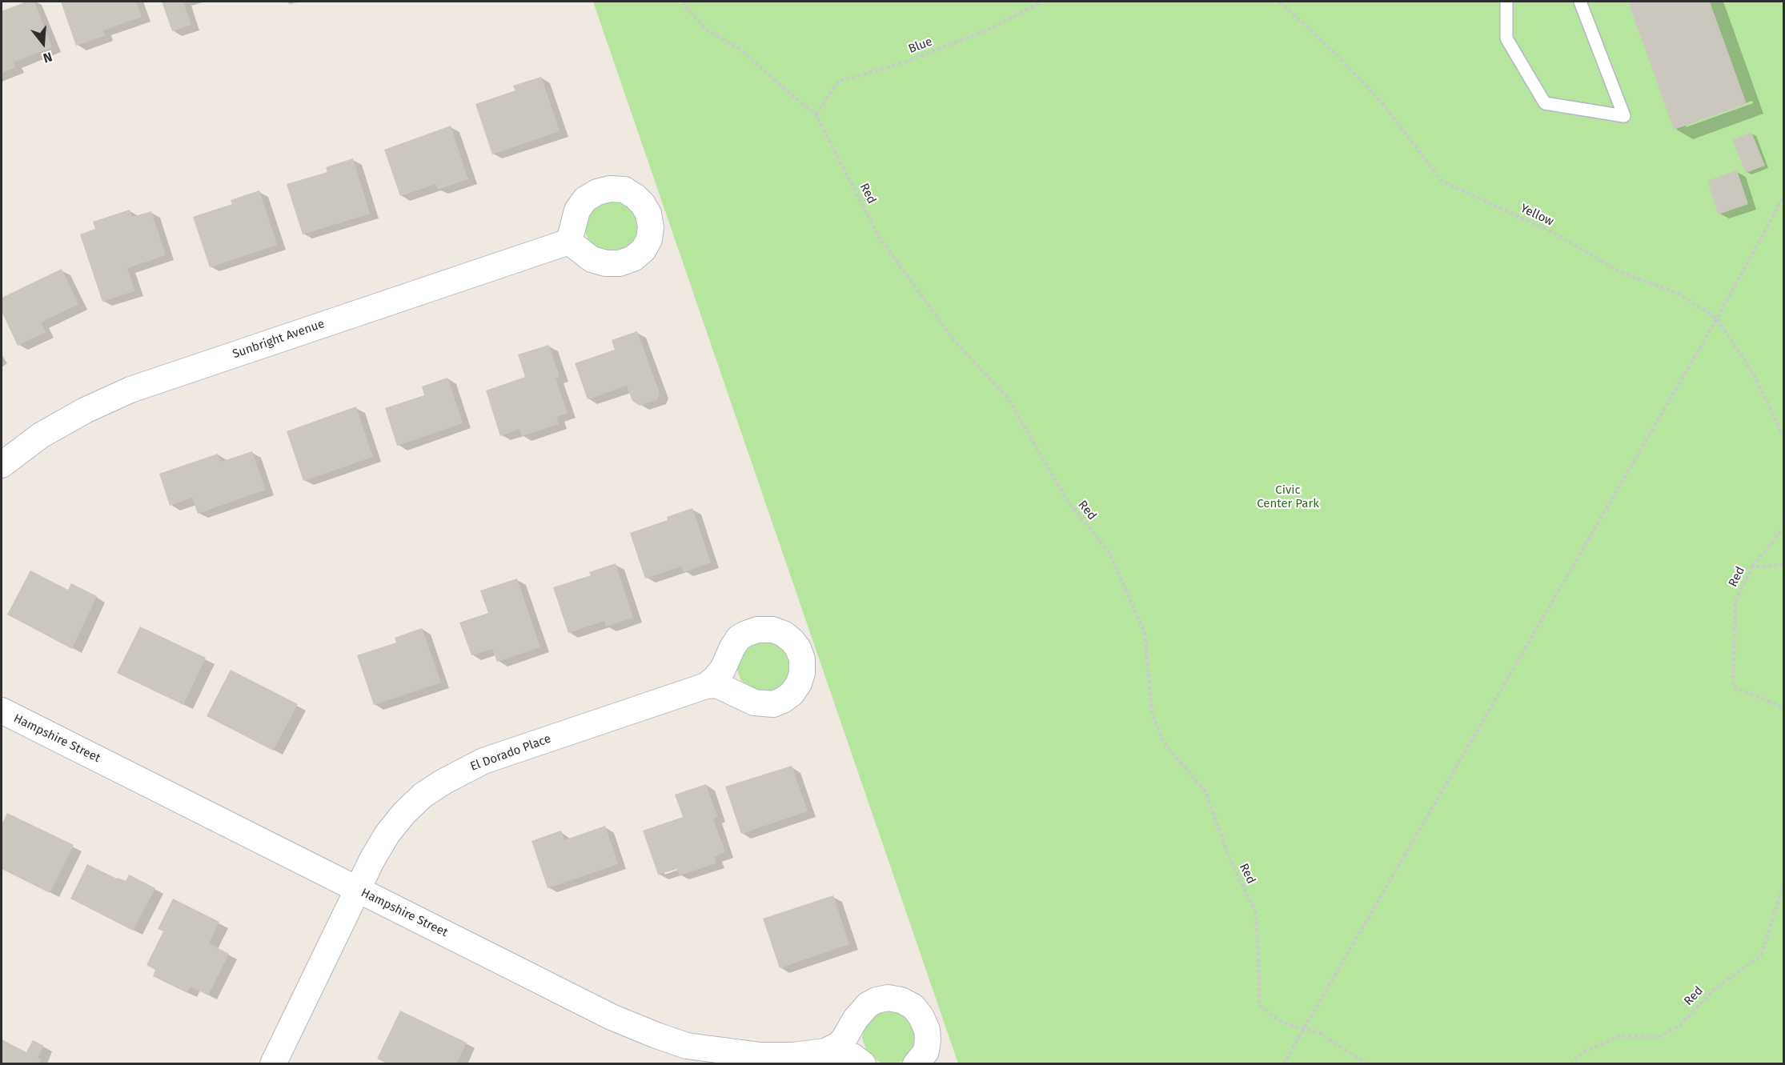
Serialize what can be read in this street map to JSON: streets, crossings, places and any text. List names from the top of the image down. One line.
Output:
{"streets":{"street":["Sunbright Avenue","Hampshire Street","El Dorado Place"],"path":["Blue","Red","Yellow"]},"crossings":[["Blue","Red"],["Hampshire Street","El Dorado Place"]],"parks":["Civic Center Park"],"north":"bottom"}
